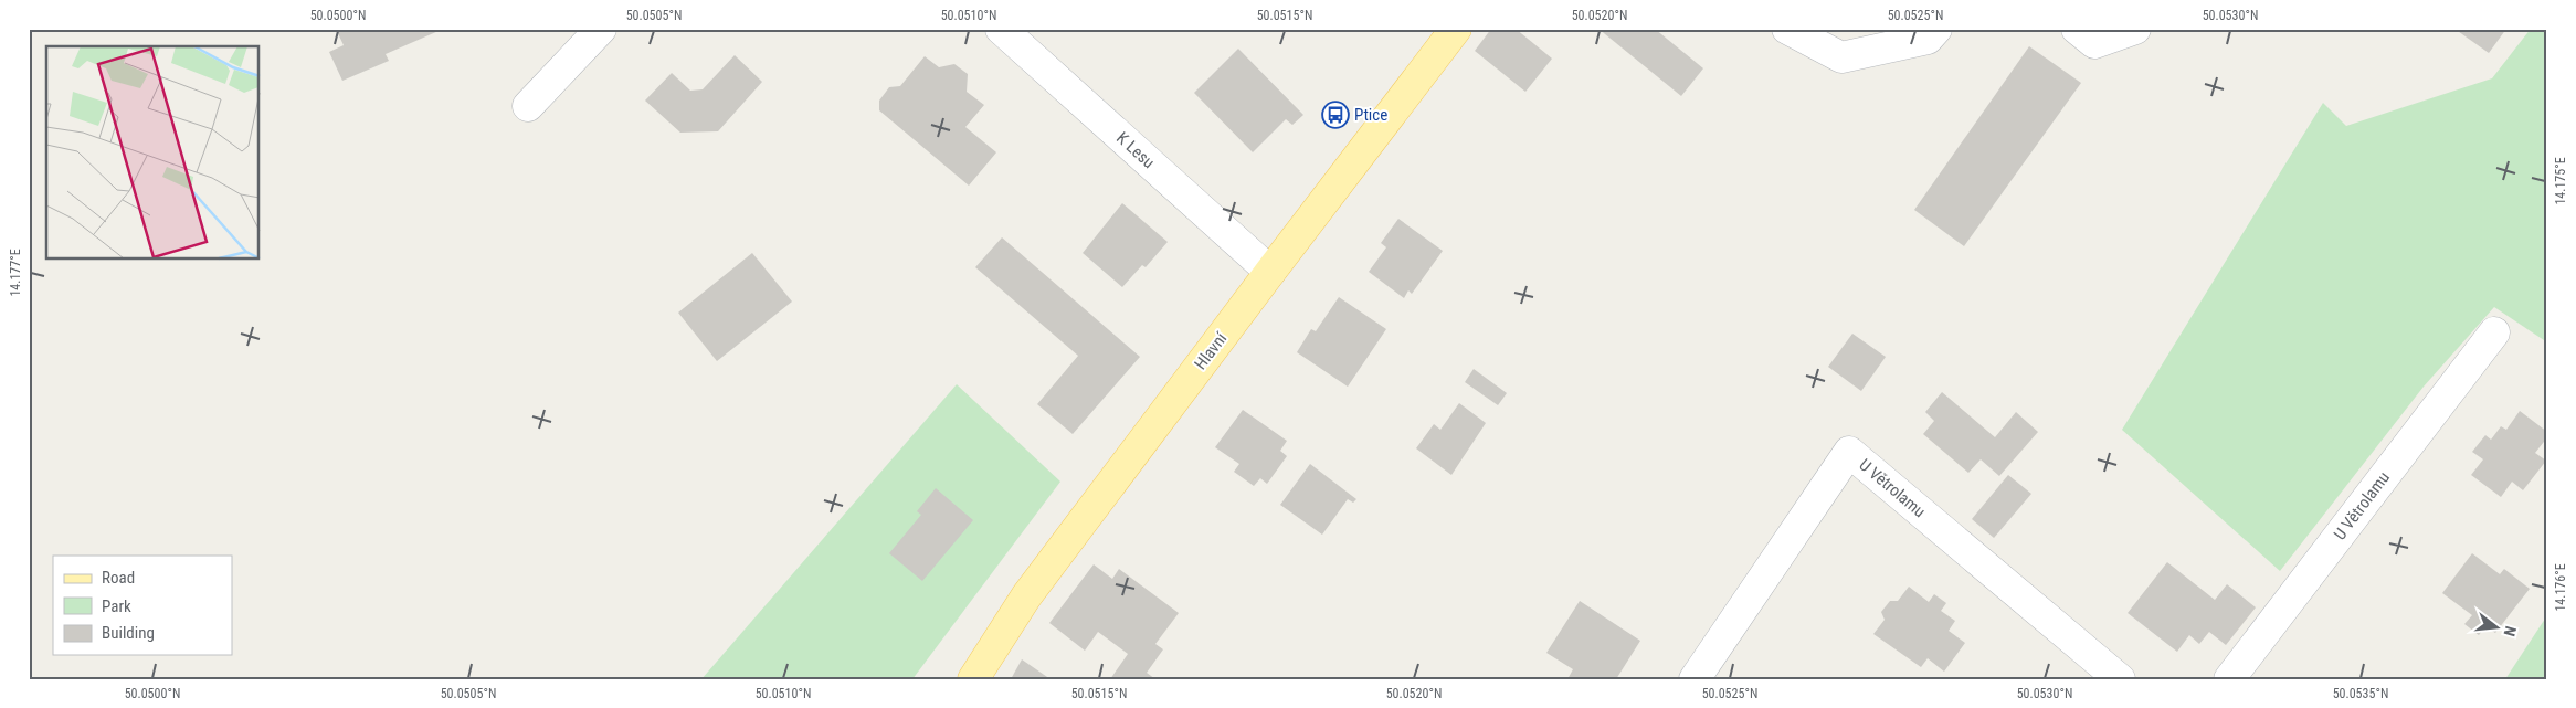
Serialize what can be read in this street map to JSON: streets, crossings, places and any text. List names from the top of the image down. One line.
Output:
{"streets":{"main road":["Hlavní"],"street":["K Lesu","U Větrolamu"]},"crossings":[["K Lesu","Hlavní"]],"places":{"bus stop":["Ptice"]},"legend":["Road","Park","Building"],"north":"right","coordinates":["50.0500°N","50.0505°N","50.0510°N","50.0515°N","50.0520°N","50.0525°N","50.0530°N","14.175°E","14.177°E","14.176°E","50.0535°N"]}
